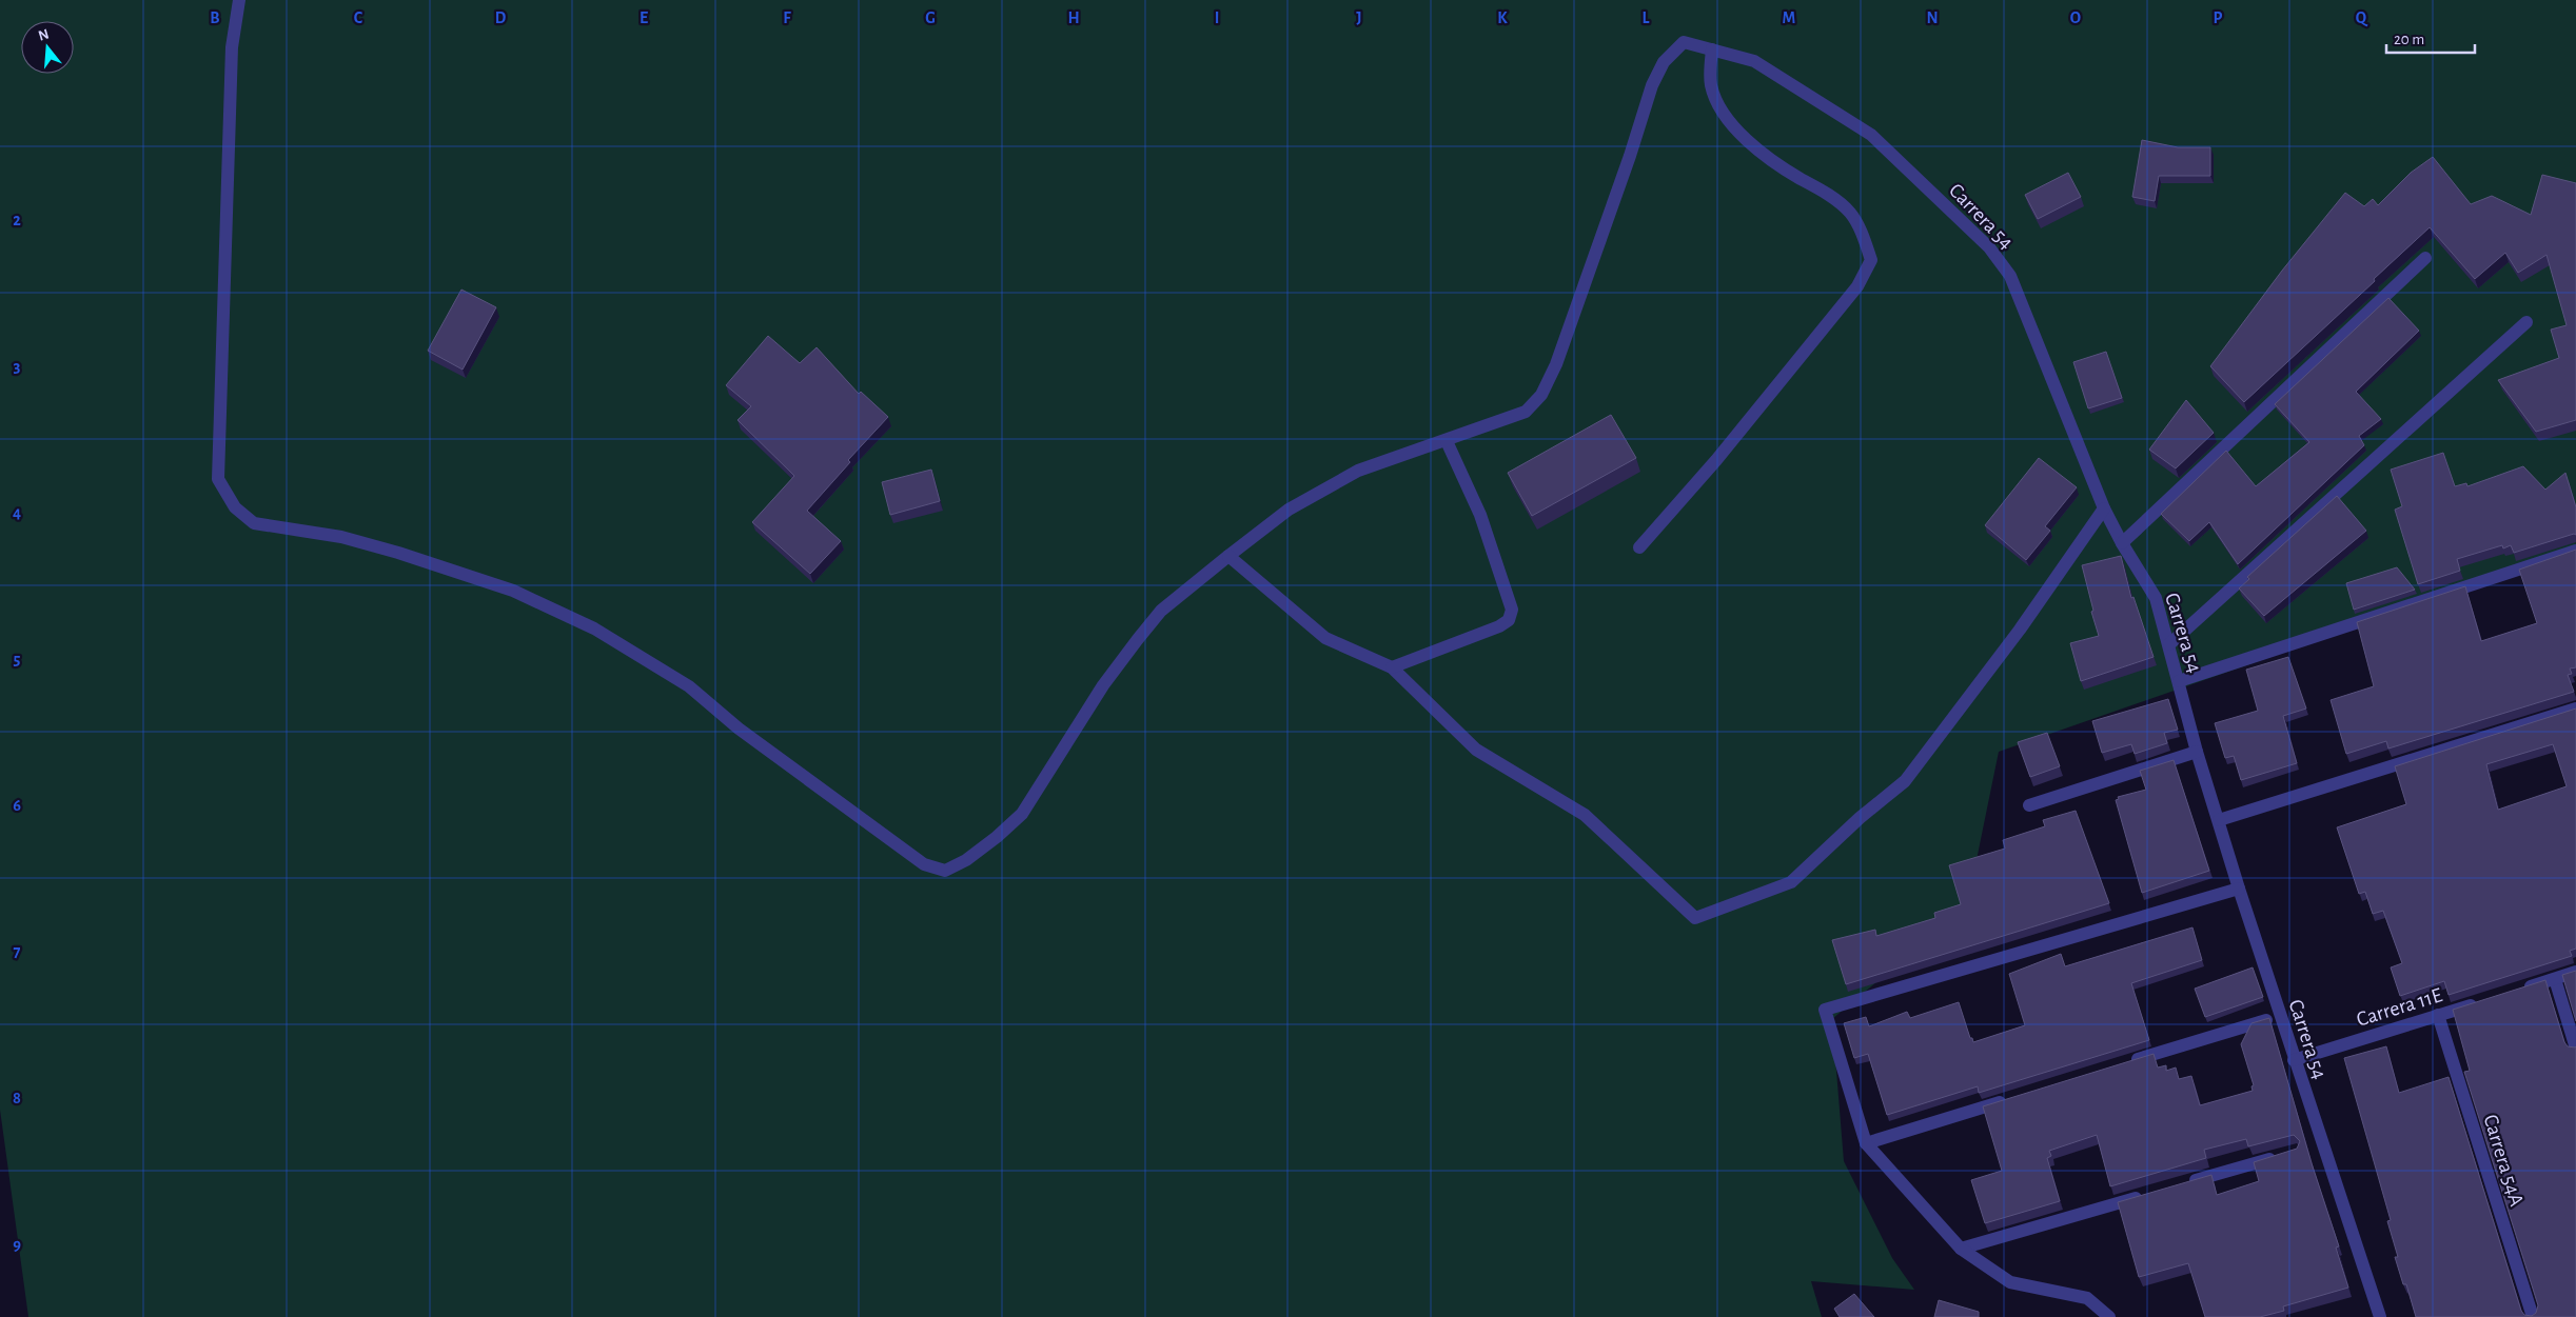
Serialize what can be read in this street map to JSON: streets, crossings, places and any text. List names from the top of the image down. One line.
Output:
{"streets":{"street":["Carrera 54","Carrera 11E","Carrera 54A"]},"crossings":[["Carrera 54","Carrera 11E"],["Carrera 11E","Carrera 54A"]],"scale_bar":"20 m","north":"top","grid":{"columns":["B","C","D","E","F","G","H","I","J","K","L","M","N","O","P","Q"],"rows":["2","3","4","5","6","7","8","9"]}}
